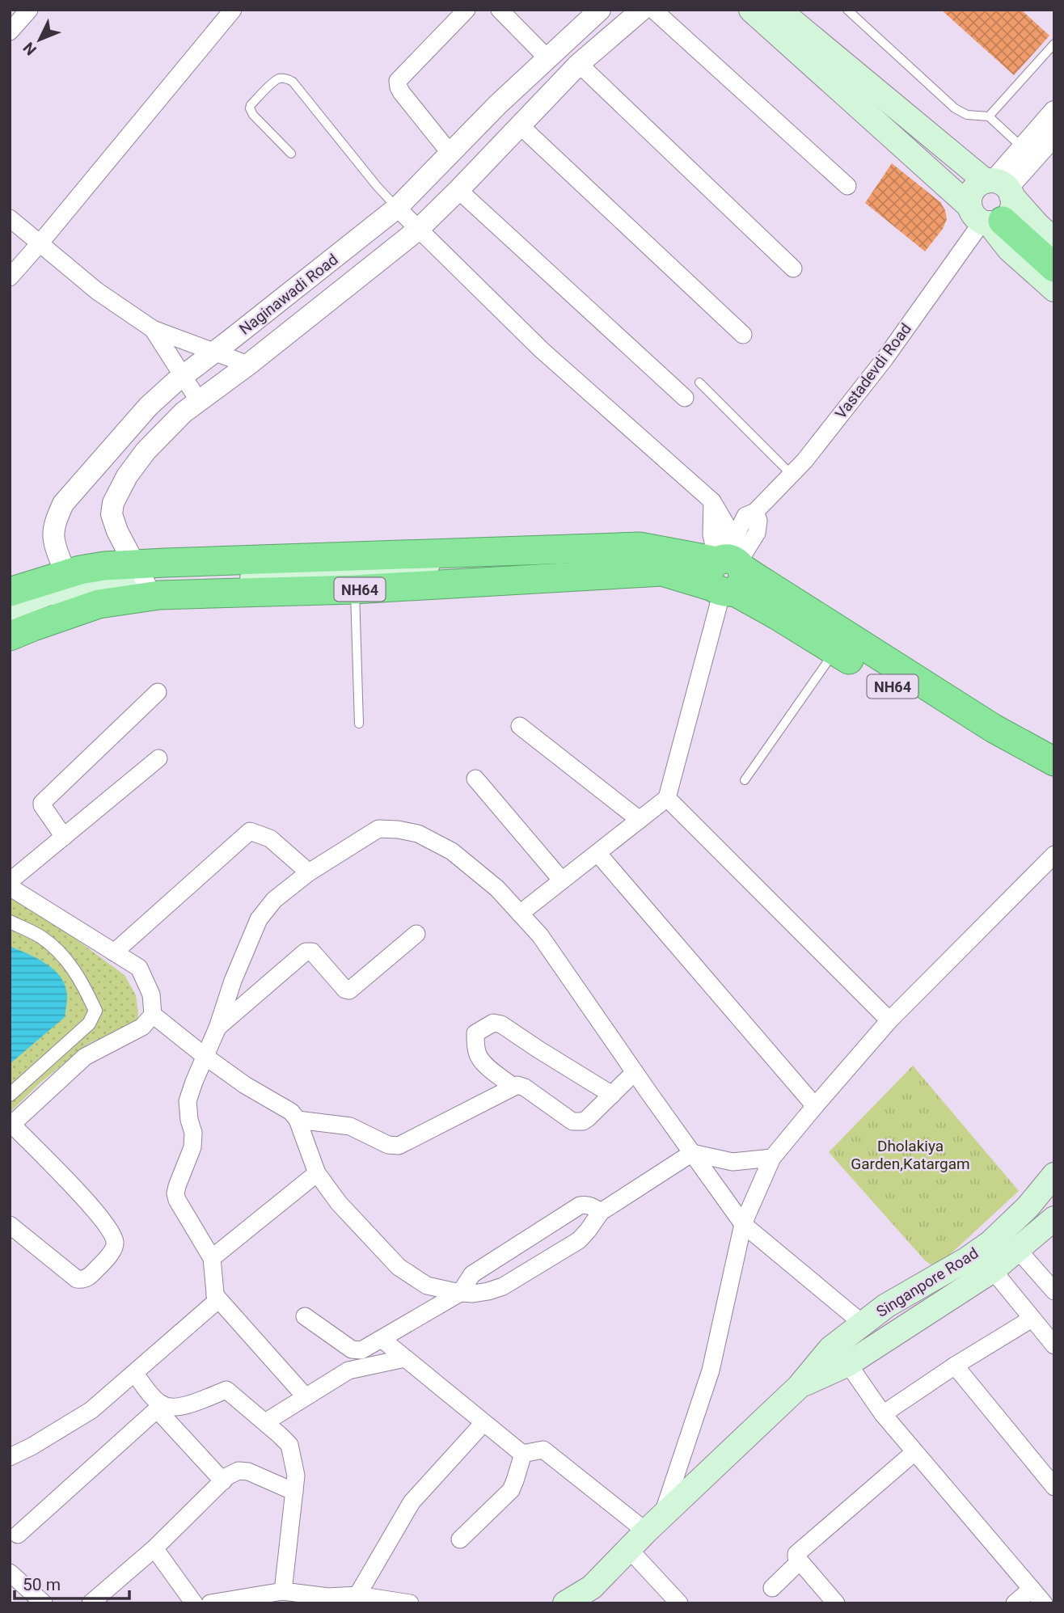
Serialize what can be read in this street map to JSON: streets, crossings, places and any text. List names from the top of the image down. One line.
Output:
{"streets":{"highway":["NH64"],"main road":["Singanpore Road"],"street":["Naginawadi Road","Vastadevdi Road"]},"crossings":[["Naginawadi Road","NH64"],["Vastadevdi Road","NH64"]],"parks":["Dholakiya Garden,Katargam"],"scale_bar":"50 m","north":"bottom left"}
